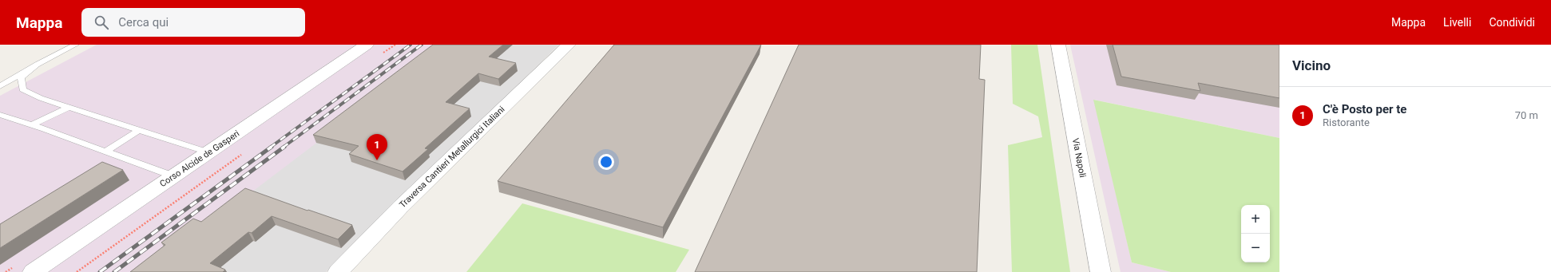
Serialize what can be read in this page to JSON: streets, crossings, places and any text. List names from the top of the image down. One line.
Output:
{"streets":{"street":["Traversa Cantieri Metallurgici Italiani","Via Napoli","Corso Alcide de Gasperi"]},"page":{"header":"Mappa","search":"Cerca qui","nav":["Mappa","Livelli","Condividi"],"heading":"Vicino","list":[{"mark":"1","name":"C'è Posto per te","note":"Ristorante","value":"70 m"}],"pins":"1","map_buttons":["+","−"]}}
